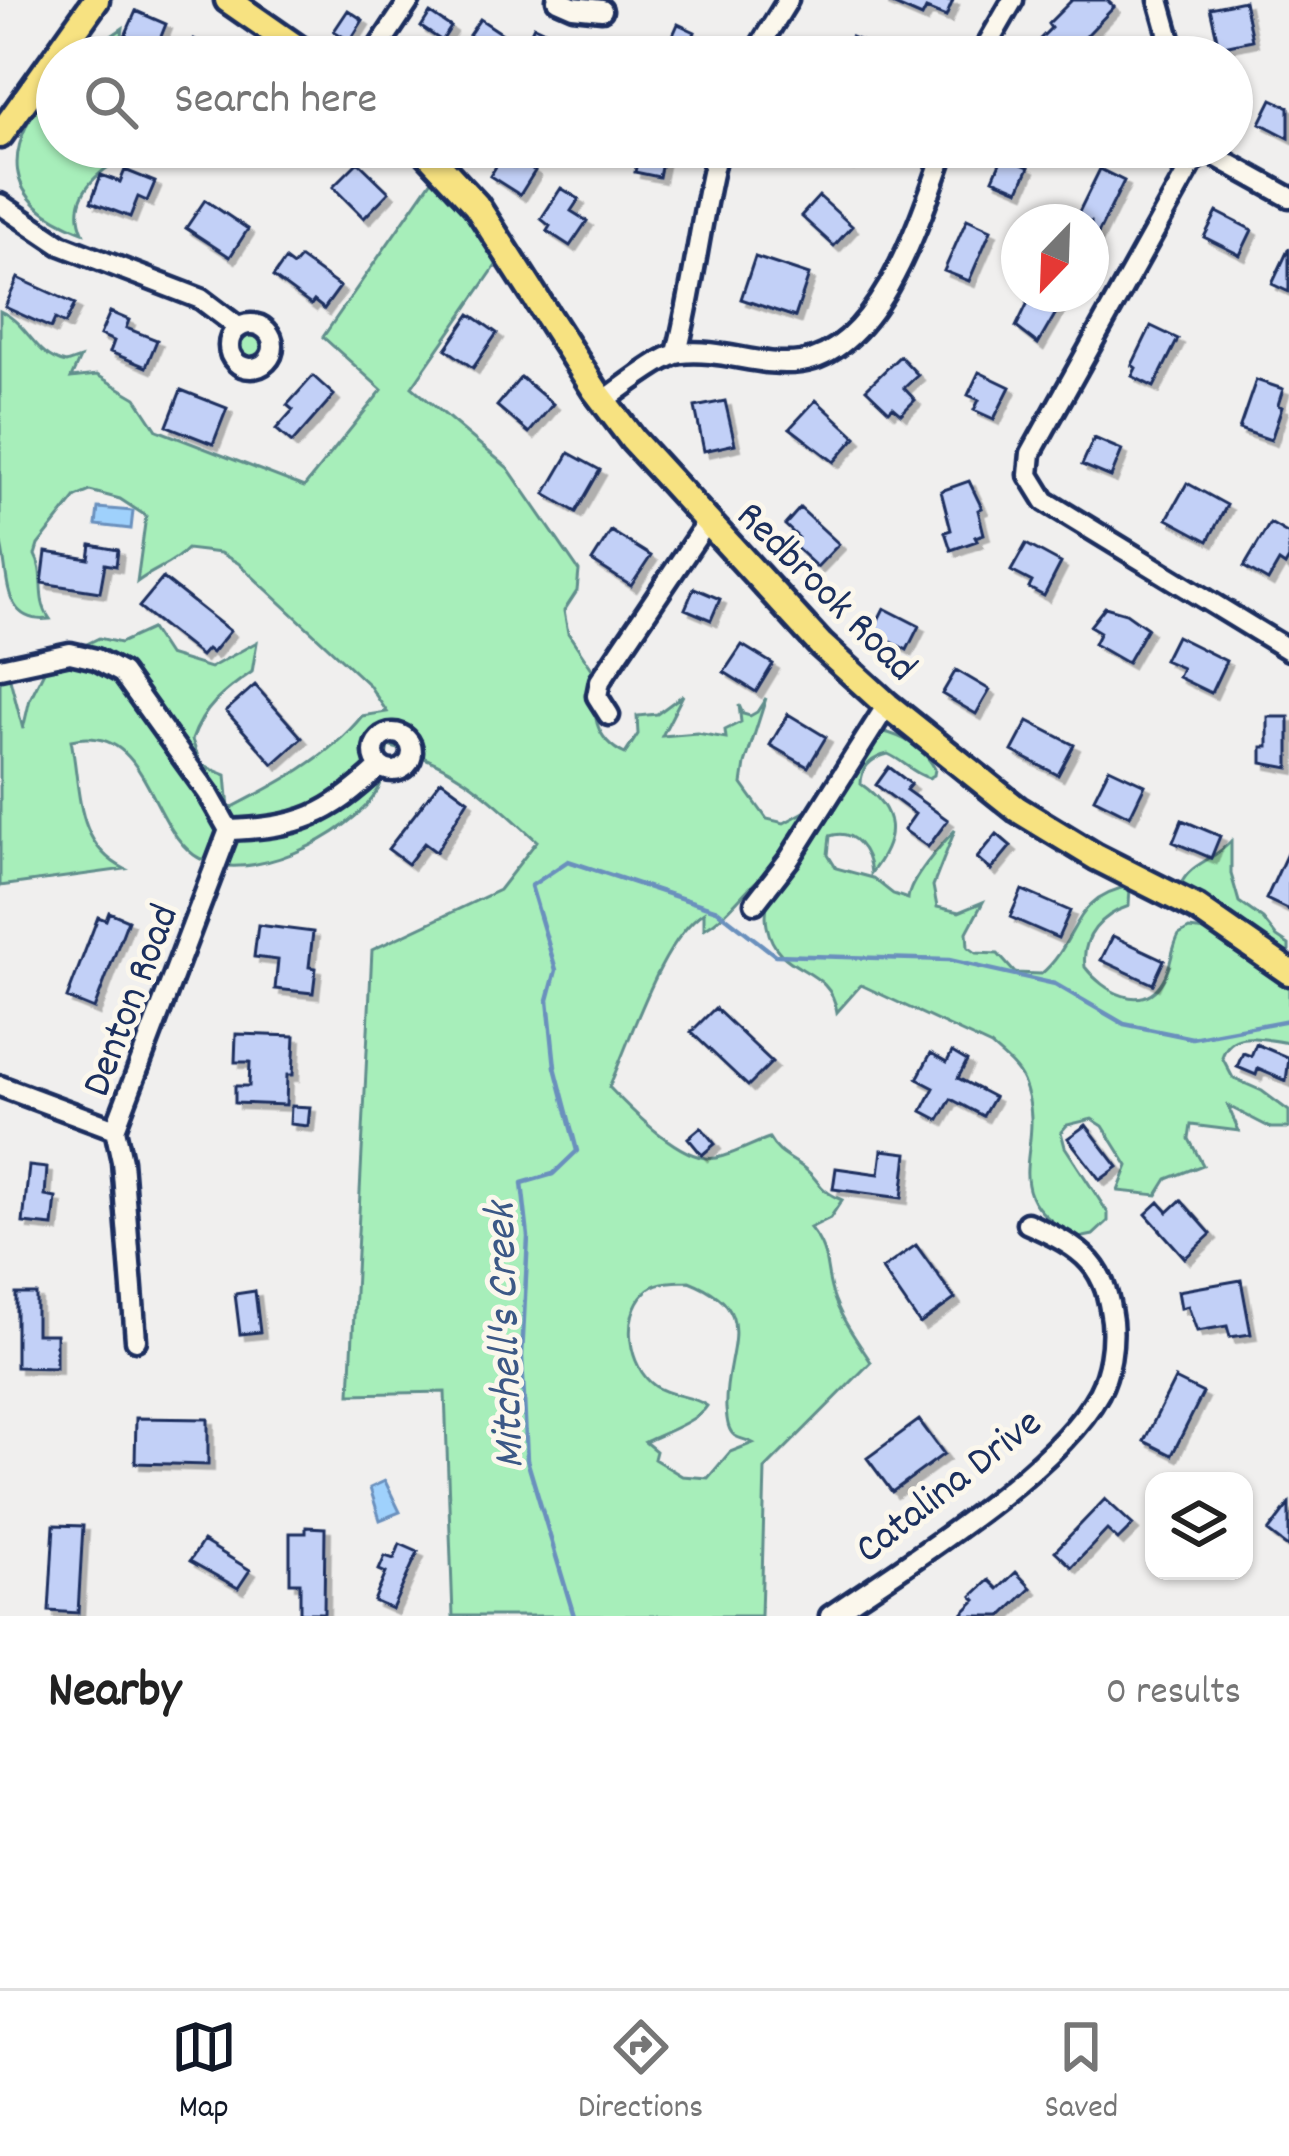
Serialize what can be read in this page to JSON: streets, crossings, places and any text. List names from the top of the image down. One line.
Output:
{"streets":{"main road":["Redbrook Road"],"street":["Denton Road","Catalina Drive"]},"water":["Mitchell's Creek"],"north":"bottom left","page":{"search":"Search here","heading":["Nearby","0 results"],"nav":["Map","Directions","Saved"]}}
